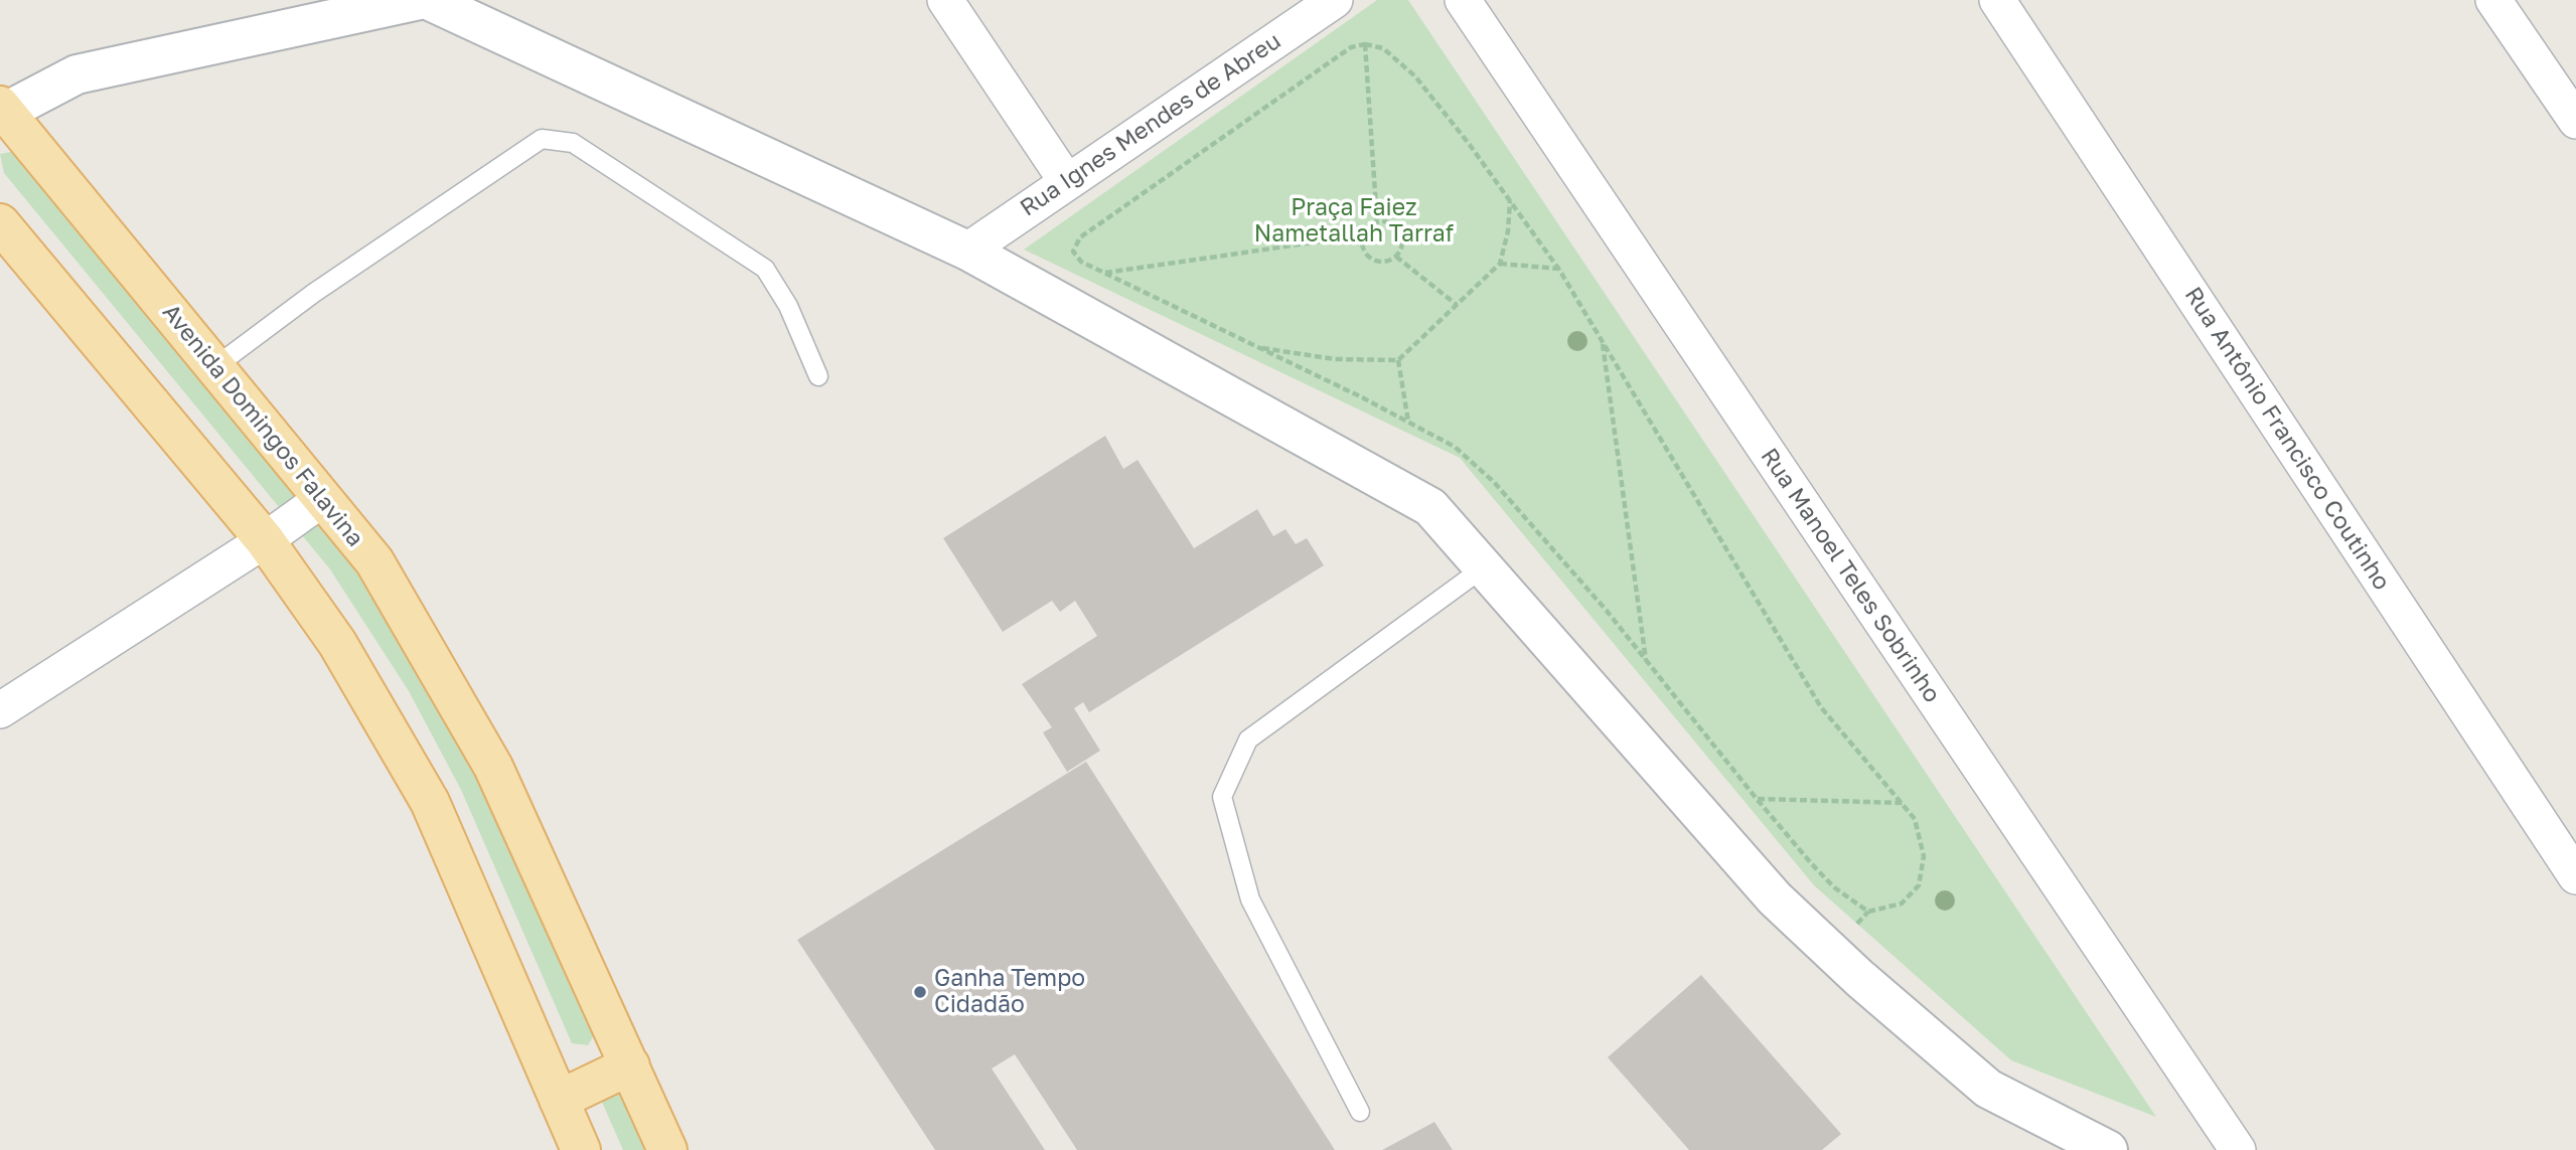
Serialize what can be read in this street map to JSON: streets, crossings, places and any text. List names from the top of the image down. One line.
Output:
{"streets":{"main road":["Avenida Domingos Falavina"],"street":["Rua Ignes Mendes de Abreu","Rua Antônio Francisco Coutinho","Rua Manoel Teles Sobrinho"]},"parks":["Praça Faiez Nametallah Tarraf"],"places":["Ganha Tempo Cidadão"]}
